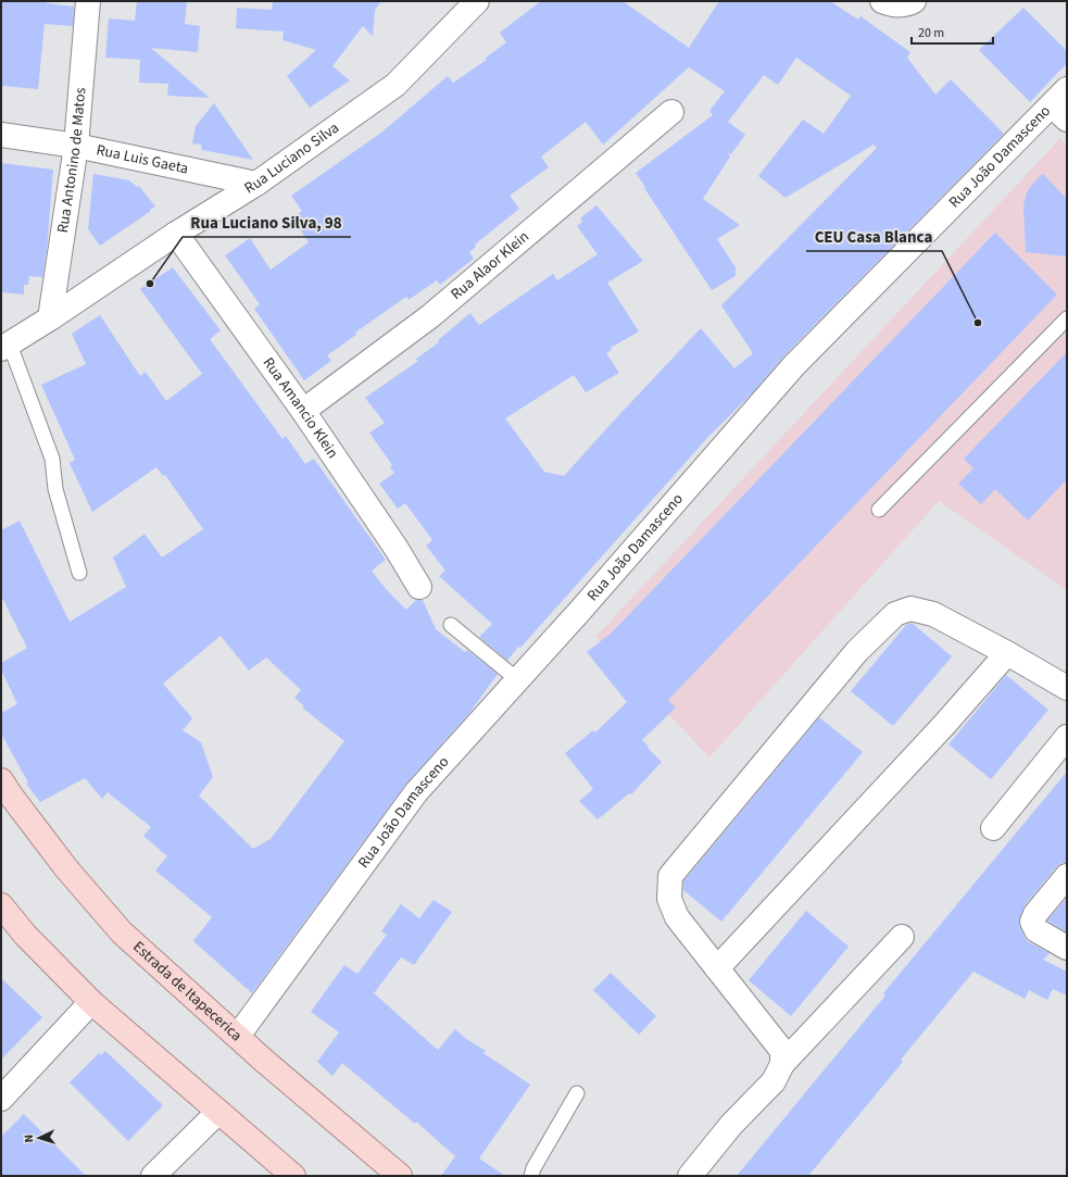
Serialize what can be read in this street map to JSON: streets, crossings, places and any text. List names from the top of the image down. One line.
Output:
{"streets":{"main road":["Estrada de Itapecerica"],"street":["Rua Luciano Silva","Rua João Damasceno","Rua Antonino de Matos","Rua Luis Gaeta","Rua Alaor Klein","Rua Amancio Klein"]},"crossings":[["Rua Luciano Silva","Rua Antonino de Matos"],["Rua Luciano Silva","Rua Luis Gaeta"],["Rua Luciano Silva","Rua Amancio Klein"],["Rua João Damasceno","Estrada de Itapecerica"],["Rua Antonino de Matos","Rua Luis Gaeta"],["Rua Alaor Klein","Rua Amancio Klein"]],"places":["Rua Luciano Silva, 98","CEU Casa Blanca"],"scale_bar":"20 m","north":"left"}
